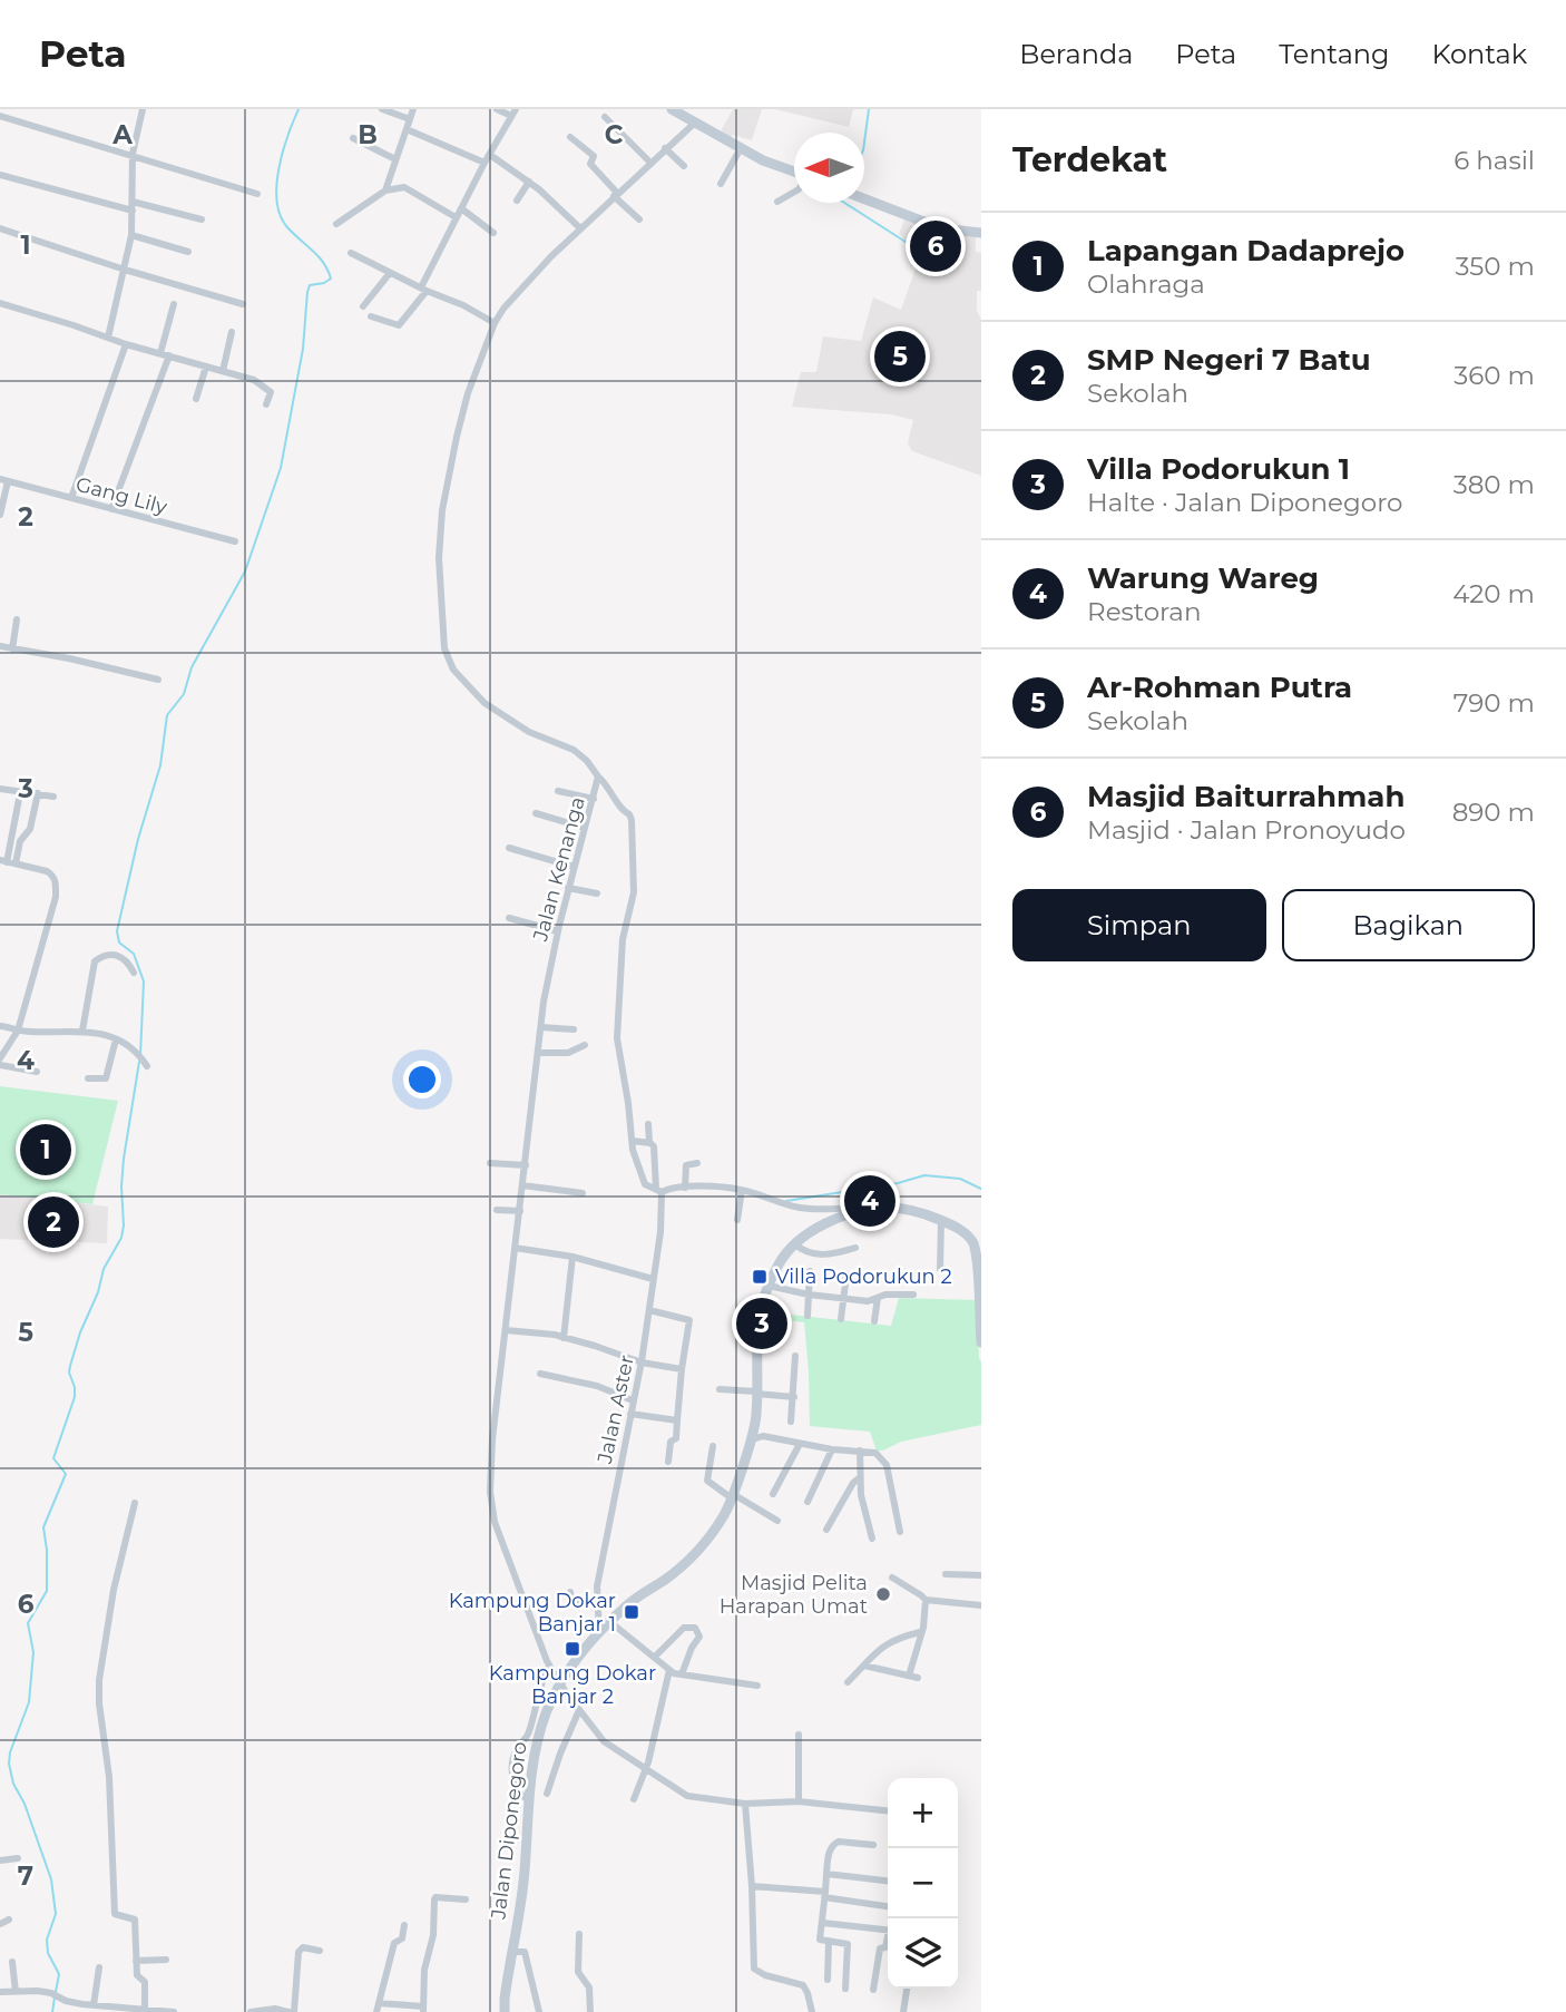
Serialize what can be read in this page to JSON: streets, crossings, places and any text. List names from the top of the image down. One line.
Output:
{"streets":{"main road":["Jalan Diponegoro"],"street":["Gang Lily","Jalan Kenanga","Jalan Aster"]},"crossings":[["Jalan Kenanga","Jalan Diponegoro"],["Jalan Aster","Jalan Diponegoro"]],"places":{"transit":["Villa Podorukun 2","Kampung Dokar Banjar 1","Kampung Dokar Banjar 2"],"other":["Masjid Pelita Harapan Umat"]},"north":"left","page":{"header":"Peta","nav":["Beranda","Peta","Tentang","Kontak"],"heading":["Terdekat","6 hasil"],"list":[{"mark":"1","name":"Lapangan Dadaprejo","note":"Olahraga","value":"350 m"},{"mark":"2","name":"SMP Negeri 7 Batu","note":"Sekolah","value":"360 m"},{"mark":"3","name":"Villa Podorukun 1","note":"Halte · Jalan Diponegoro","value":"380 m"},{"mark":"4","name":"Warung Wareg","note":"Restoran","value":"420 m"},{"mark":"5","name":"Ar-Rohman Putra","note":"Sekolah","value":"790 m"},{"mark":"6","name":"Masjid Baiturrahmah","note":"Masjid · Jalan Pronoyudo","value":"890 m"}],"pins":["6","5","1","4","2","3"],"buttons":["Simpan","Bagikan"],"map_buttons":["+","−"]},"grid":{"columns":["A","B","C"],"rows":["1","2","3","4","5","6","7"]}}
